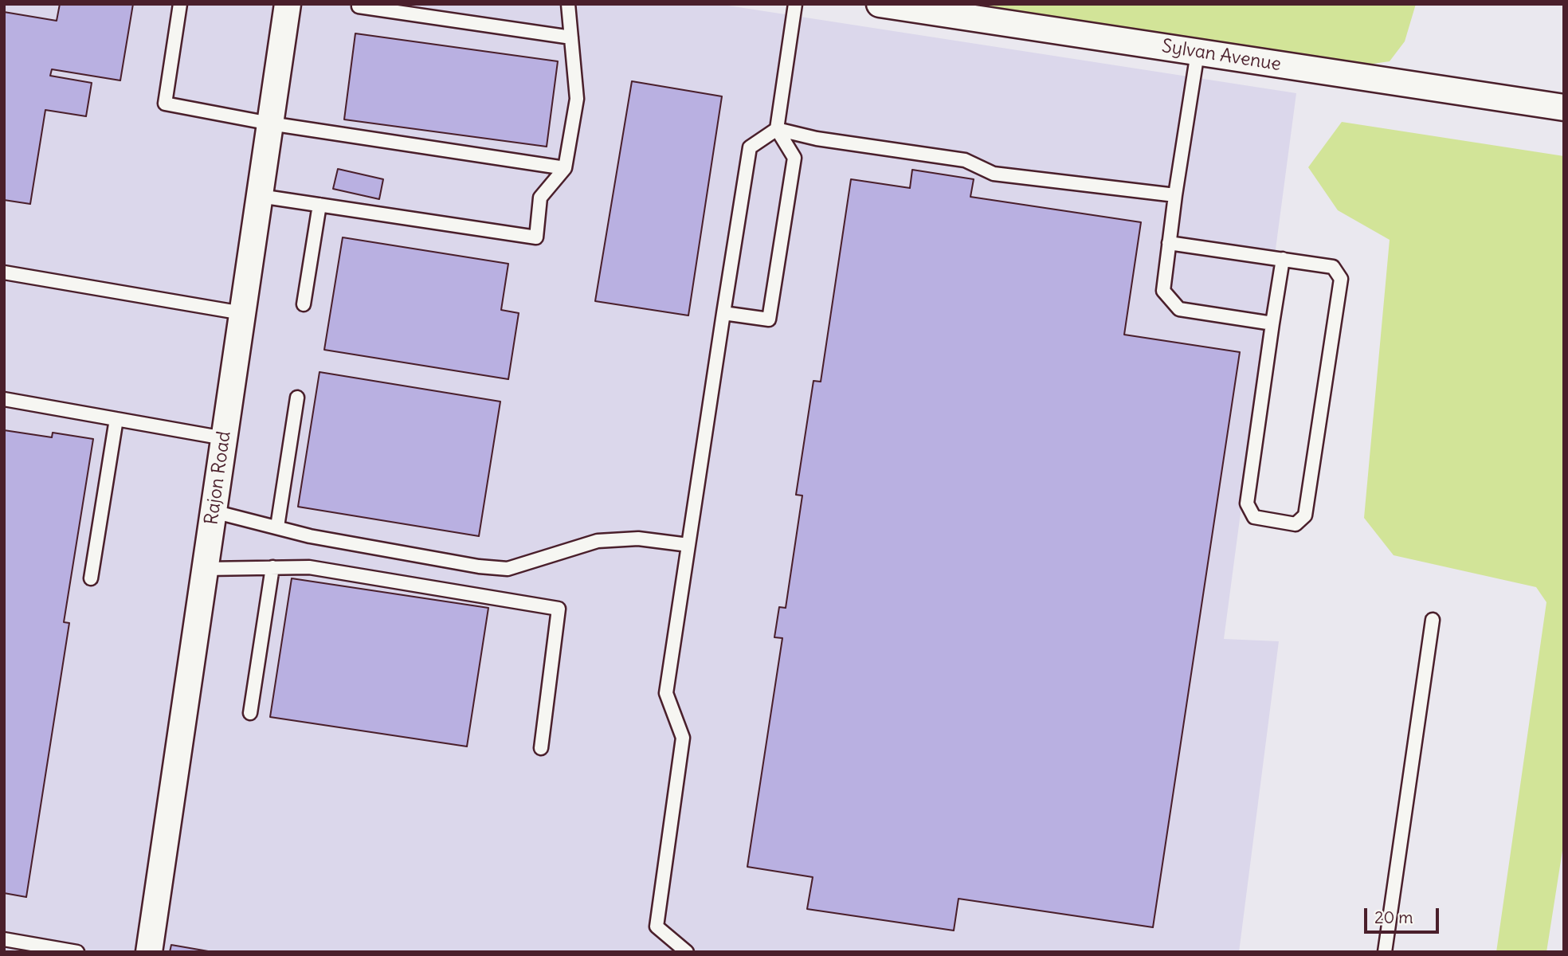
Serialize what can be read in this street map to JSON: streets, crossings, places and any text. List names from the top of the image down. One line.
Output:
{"streets":{"street":["Sylvan Avenue","Rajon Road"]},"scale_bar":"20 m"}
